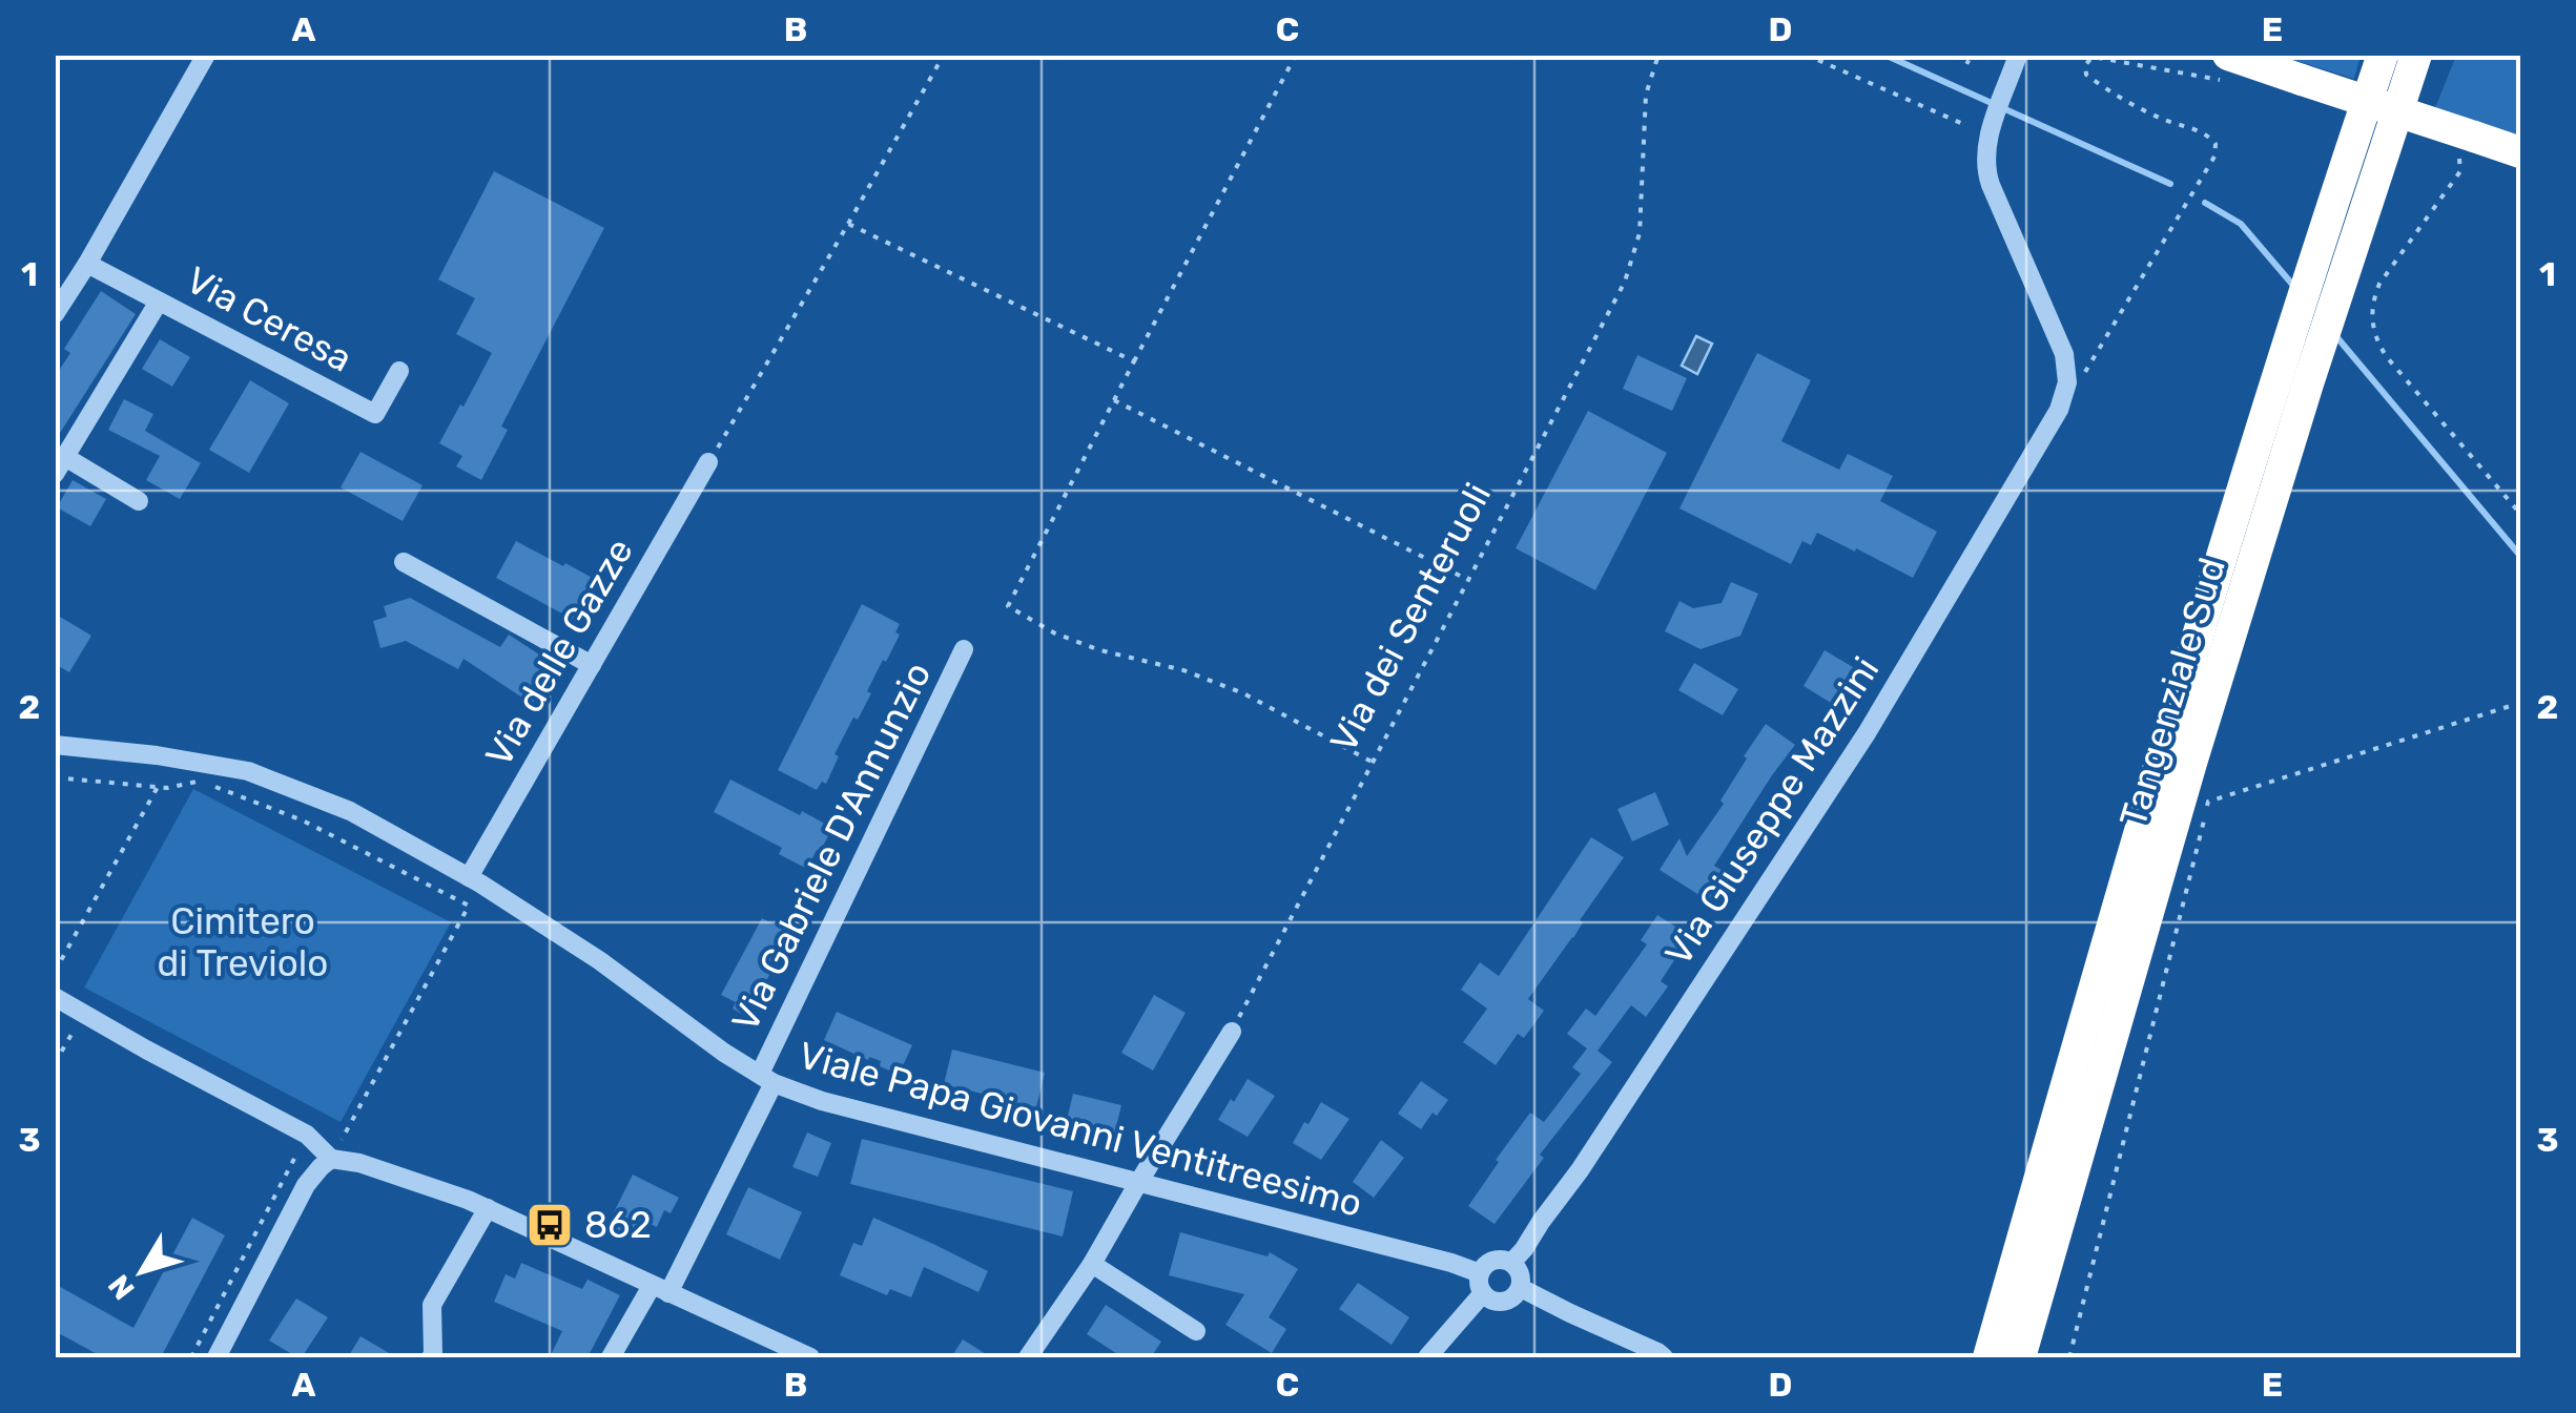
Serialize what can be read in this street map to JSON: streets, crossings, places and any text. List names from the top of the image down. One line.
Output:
{"streets":{"highway":["Tangenziale Sud"],"street":["Via Ceresa","Via delle Gazze","Via Giuseppe Mazzini","Via Gabriele D'Annunzio","Viale Papa Giovanni Ventitreesimo"],"path":["Via dei Senteruoli"]},"crossings":[["Via delle Gazze","Viale Papa Giovanni Ventitreesimo"],["Via Giuseppe Mazzini","Viale Papa Giovanni Ventitreesimo"],["Via Gabriele D'Annunzio","Viale Papa Giovanni Ventitreesimo"]],"parks":["Cimitero di Treviolo"],"places":{"bus stop":["862"]},"north":"bottom left","grid":{"columns":["A","B","C","D","E"],"rows":["1","2","3"]}}
